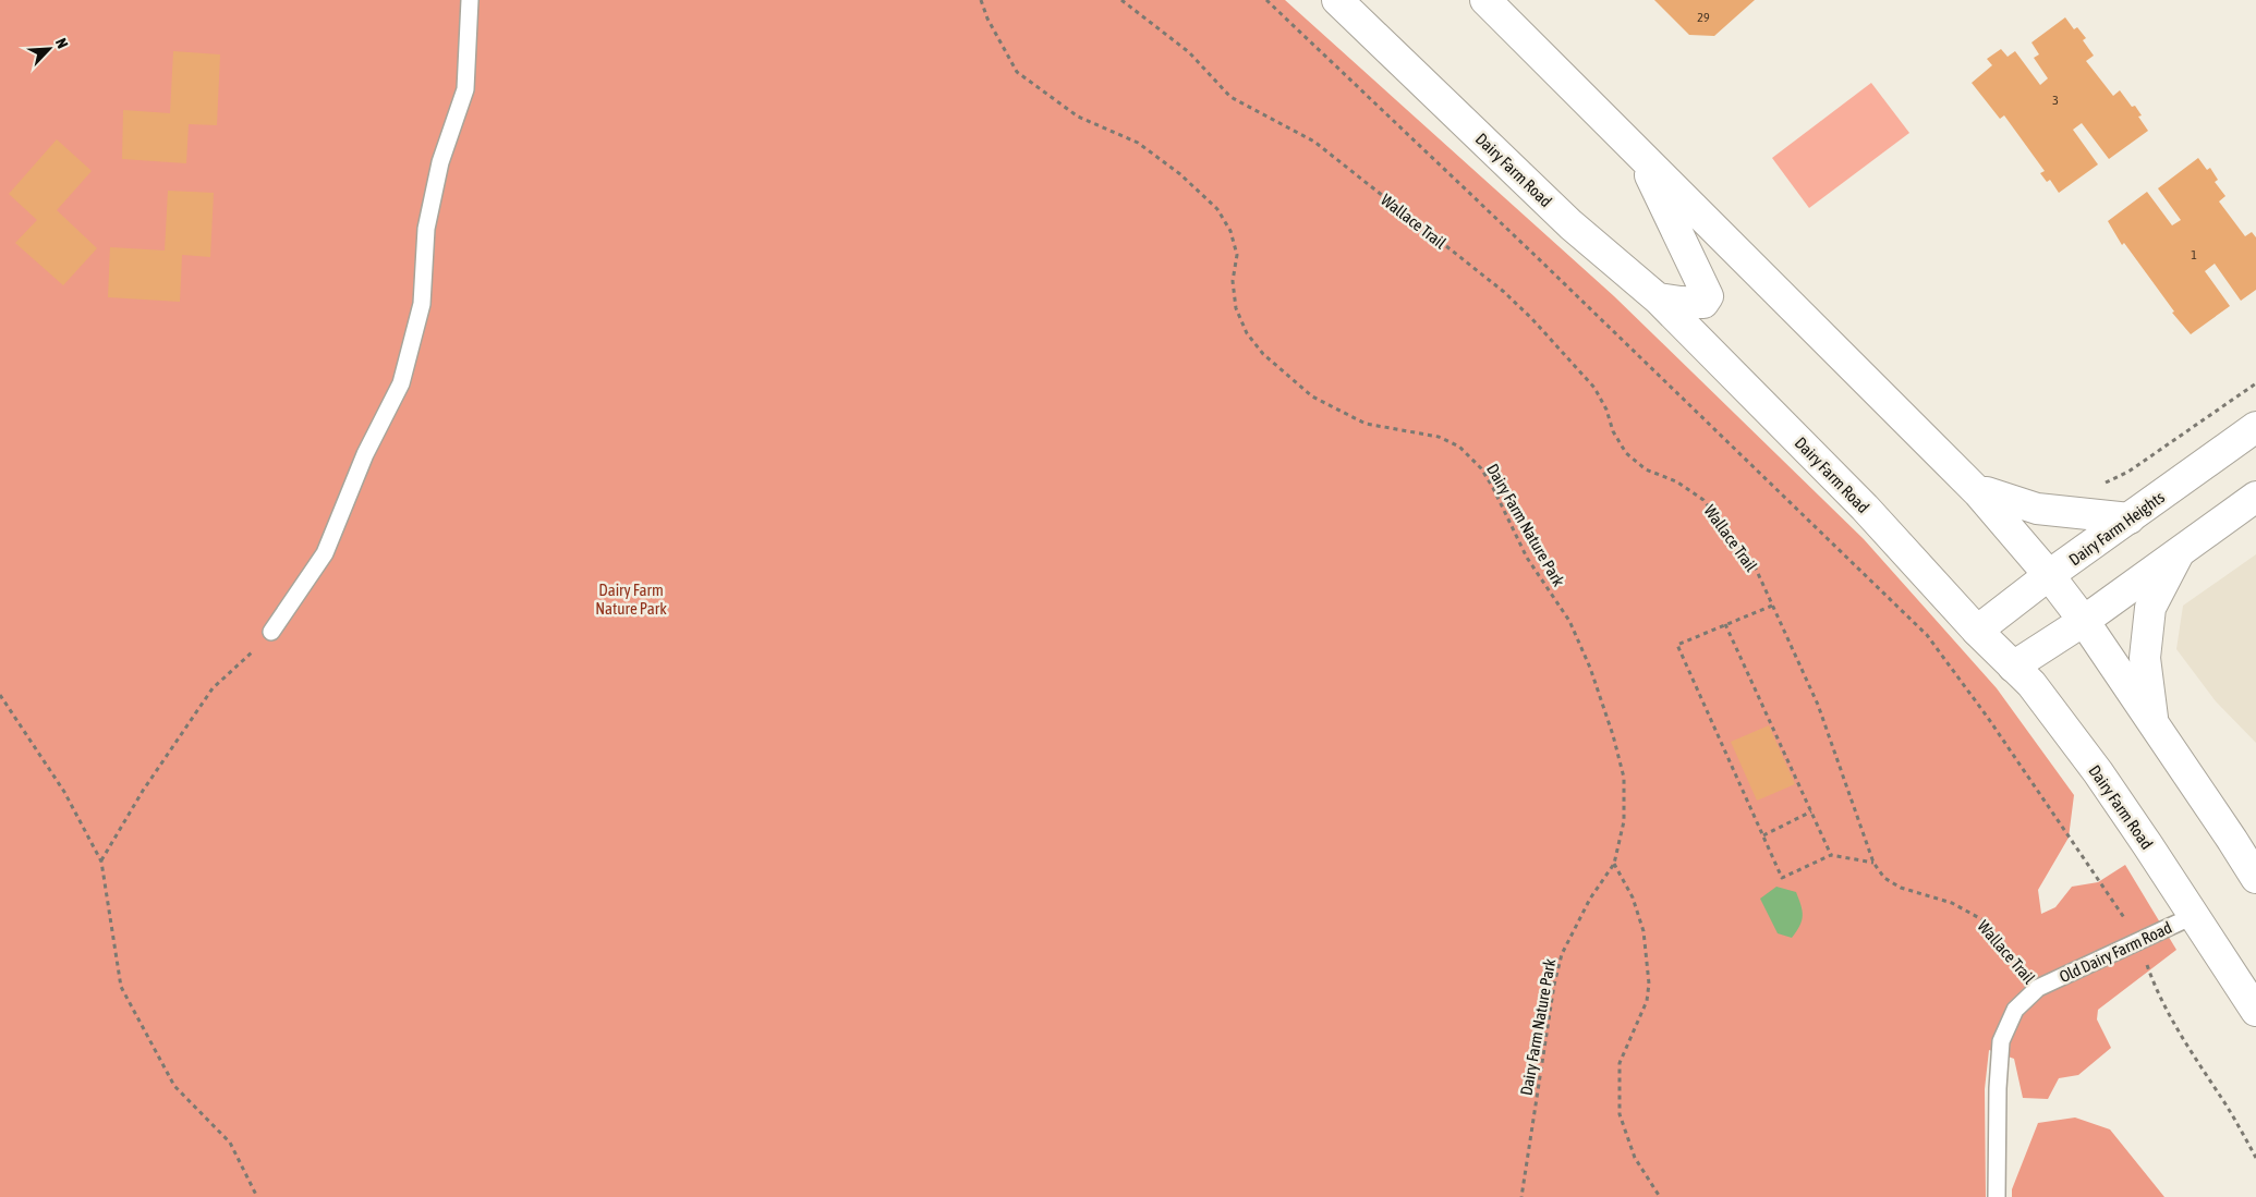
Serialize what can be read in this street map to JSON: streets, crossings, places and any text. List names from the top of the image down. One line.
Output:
{"streets":{"main road":["Dairy Farm Road","Dairy Farm Heights"],"lane":["Wallace Trail","Old Dairy Farm Road"],"path":["Dairy Farm Nature Park"]},"crossings":[["Dairy Farm Road","Dairy Farm Heights"],["Dairy Farm Road","Old Dairy Farm Road"],["Wallace Trail","Old Dairy Farm Road"]],"parks":["Dairy Farm Nature Park"],"house_numbers":["29","3","1"],"north":"top right"}
